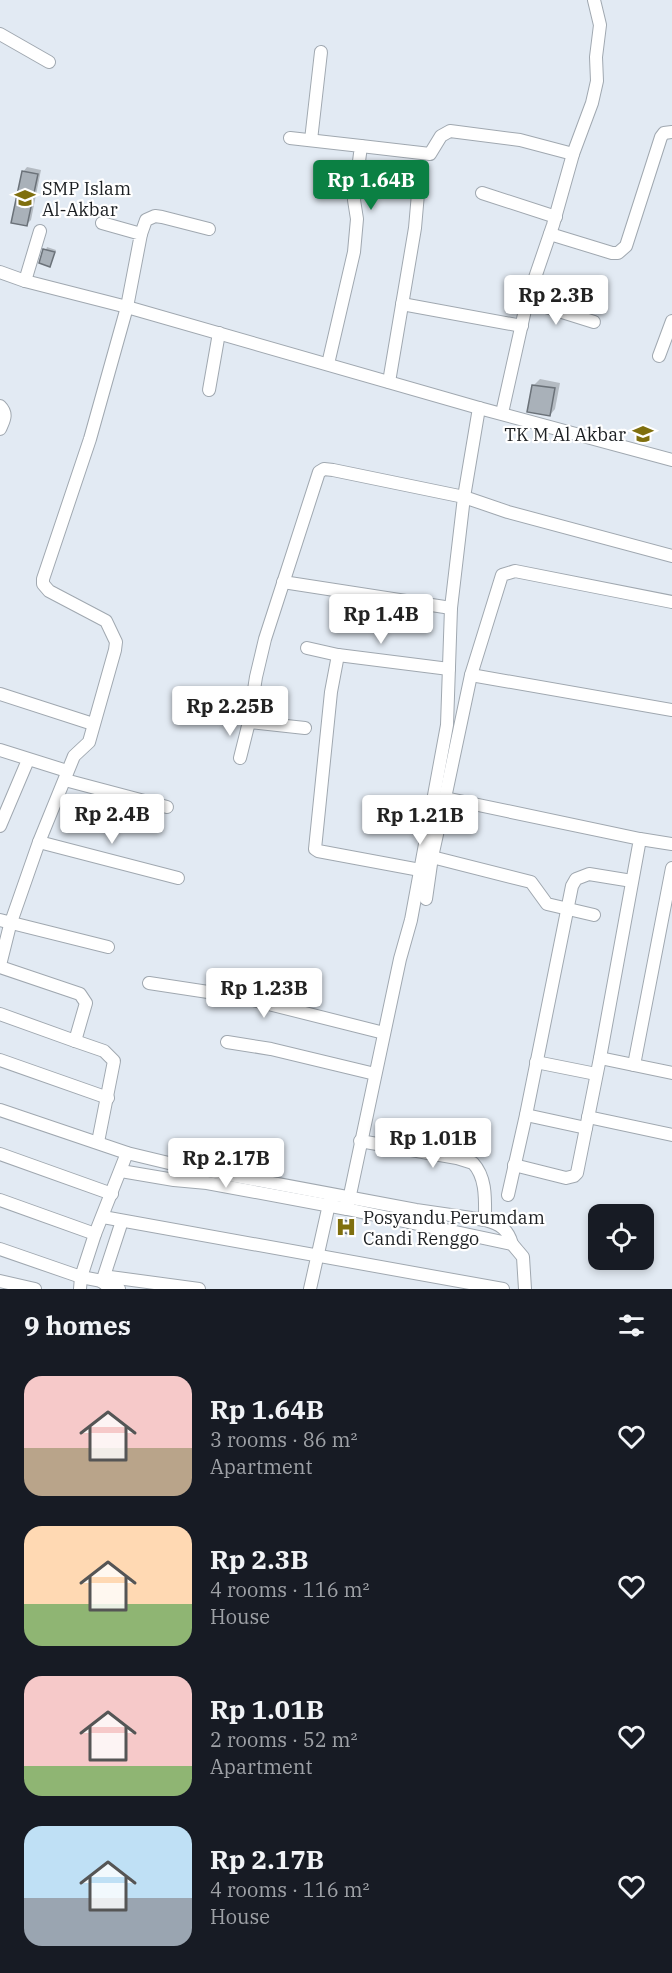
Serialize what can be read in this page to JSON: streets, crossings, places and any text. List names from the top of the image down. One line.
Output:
{"places":{"school or university":["SMP Islam Al-Akbar","TK M Al Akbar"],"hospital":["Posyandu Perumdam Candi Renggo"]},"page":{"price":["Rp 1.64B","Rp 2.3B","Rp 1.4B","Rp 2.25B","Rp 2.4B","Rp 1.21B","Rp 1.23B","Rp 1.01B","Rp 2.17B"],"heading":"9 homes","list":[{"name":"Rp 1.64B","note":"3 rooms · 86 m² · Apartment"},{"name":"Rp 2.3B","note":"4 rooms · 116 m² · House"},{"name":"Rp 1.01B","note":"2 rooms · 52 m² · Apartment"},{"name":"Rp 2.17B","note":"4 rooms · 116 m² · House"}]}}
